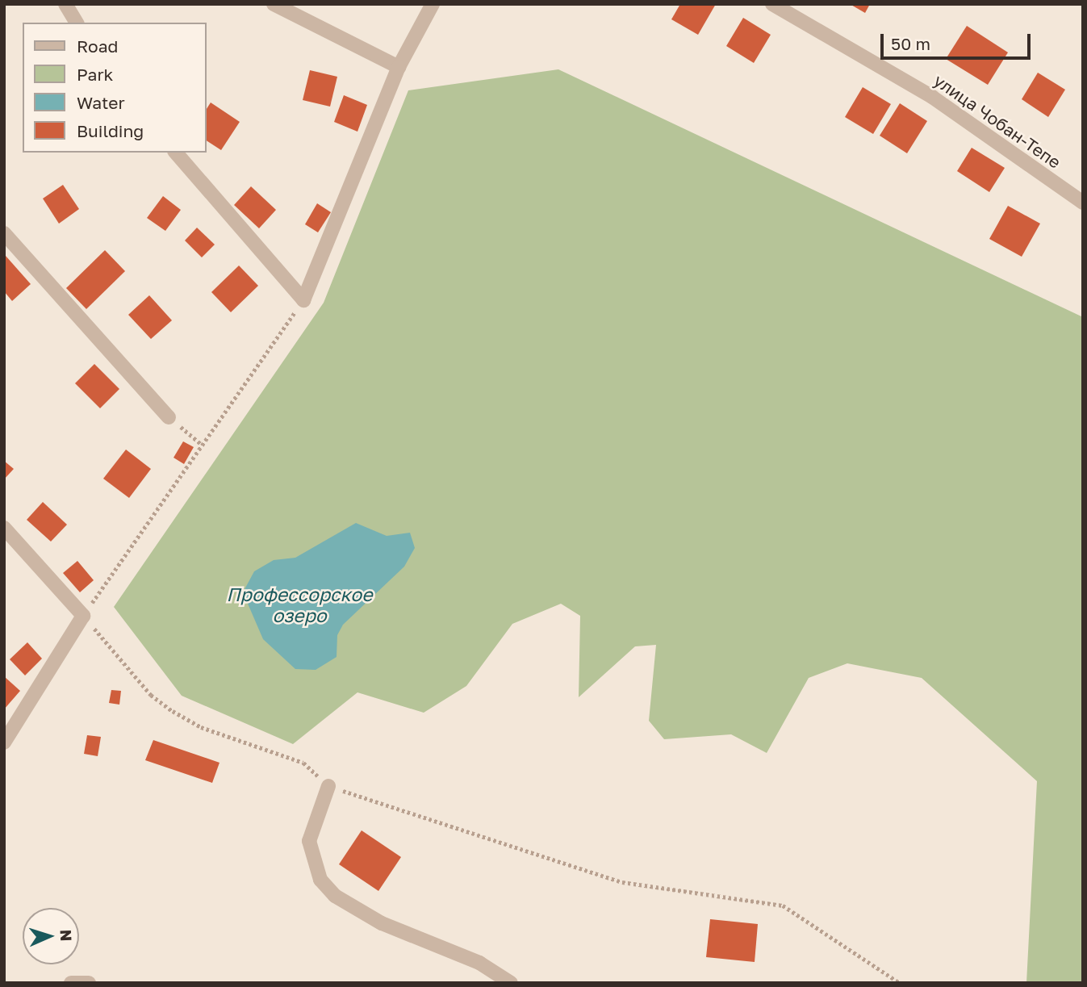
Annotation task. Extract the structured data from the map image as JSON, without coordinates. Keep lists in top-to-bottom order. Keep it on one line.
{"streets":{"street":["улица Чобан-Тепе"]},"water":["Профессорское озеро"],"legend":["Road","Park","Water","Building"],"scale_bar":"50 m","north":"right"}
